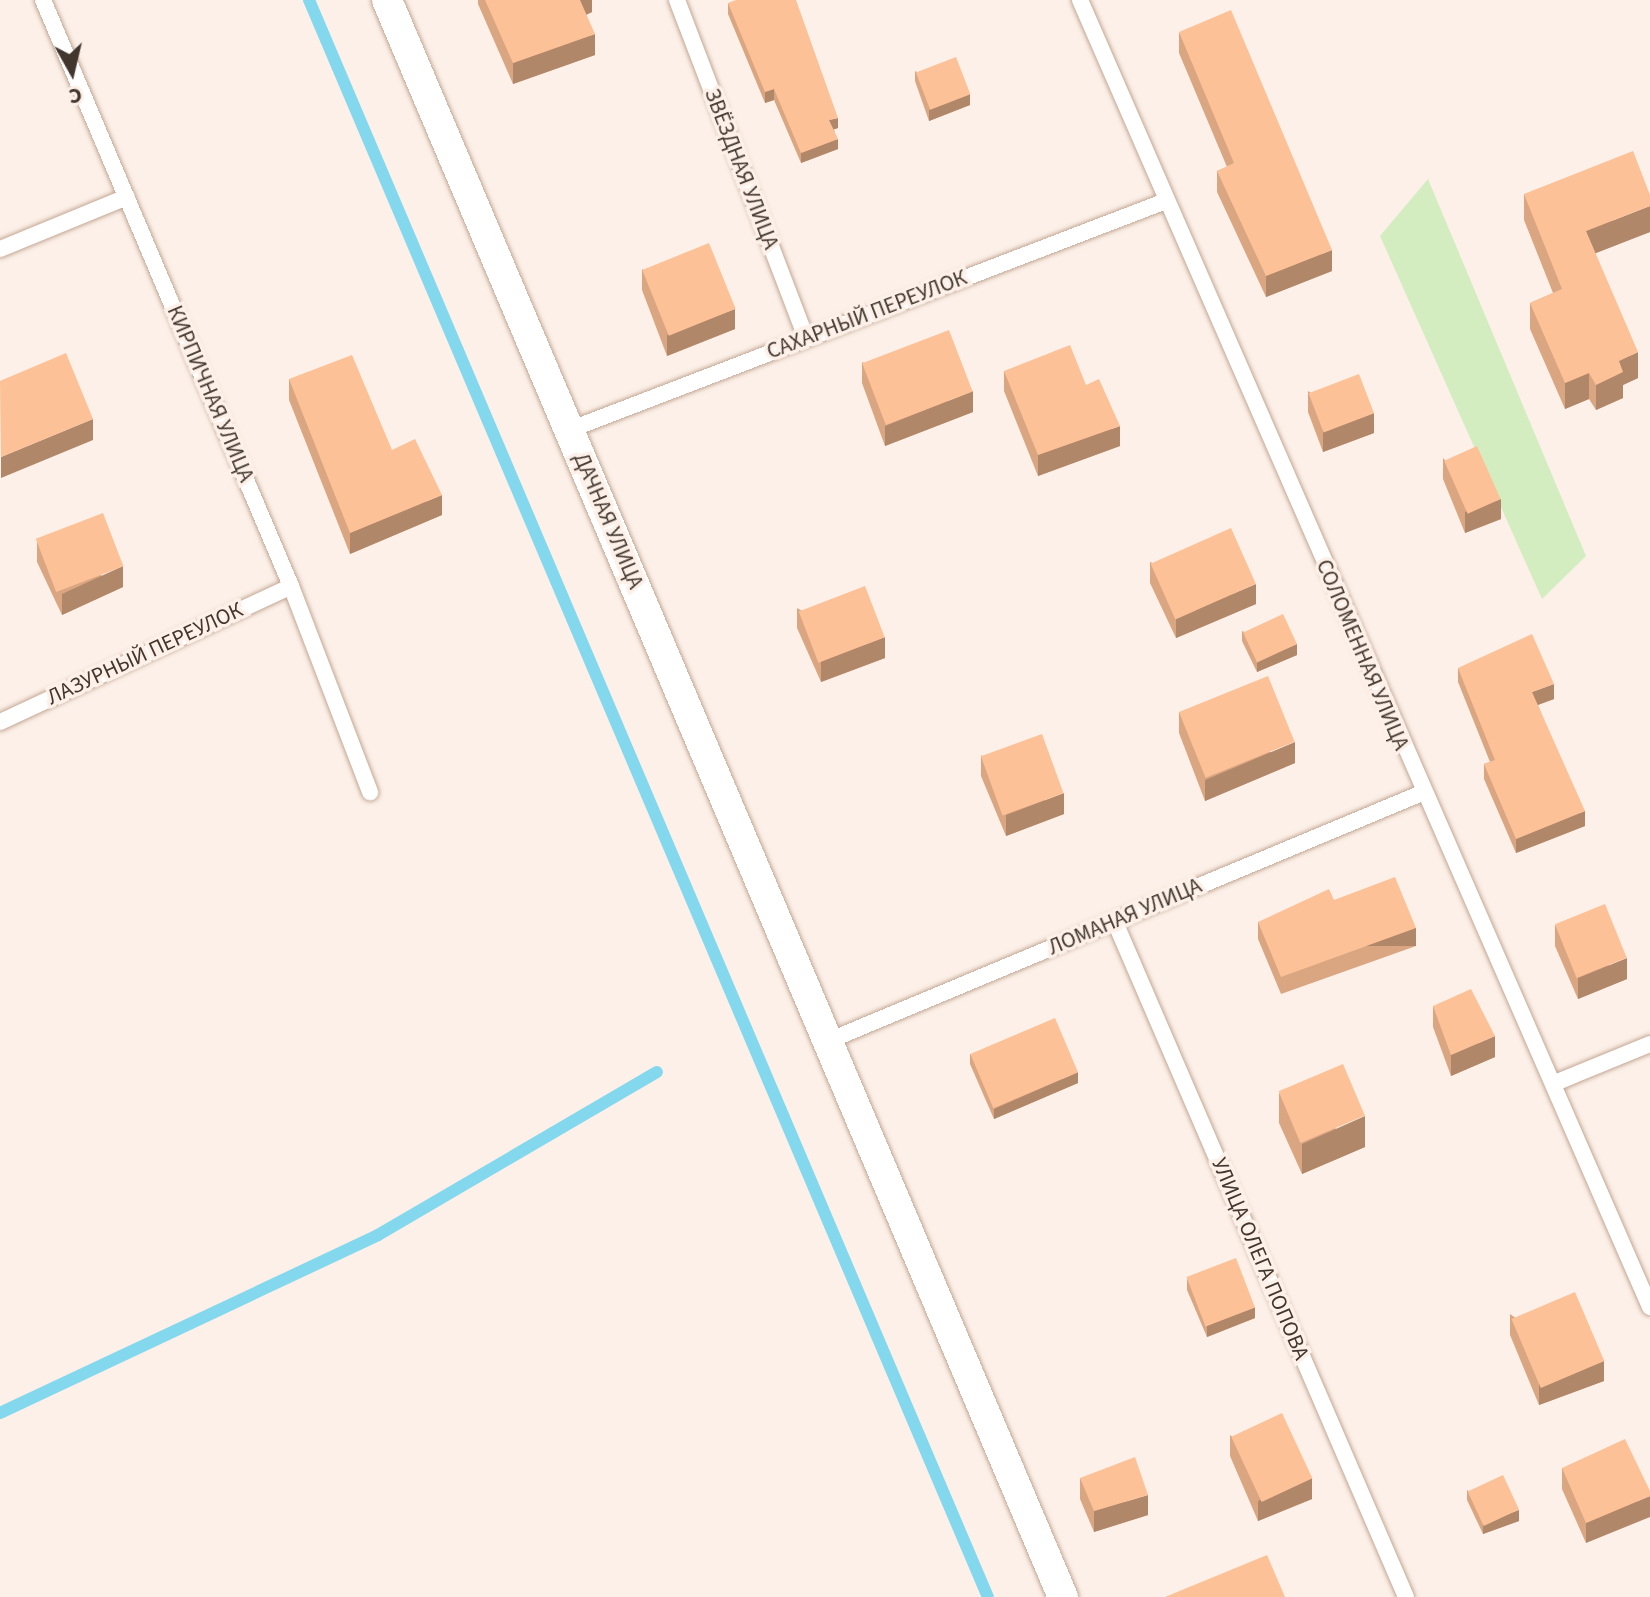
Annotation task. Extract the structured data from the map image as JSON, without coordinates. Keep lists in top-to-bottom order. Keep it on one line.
{"streets":{"street":["ДАЧНАЯ УЛИЦА"],"lane":["ЗВЁЗДНАЯ УЛИЦА","САХАРНЫЙ ПЕРЕУЛОК","КИРПИЧНАЯ УЛИЦА","ЛАЗУРНЫЙ ПЕРЕУЛОК","СОЛОМЕННАЯ УЛИЦА","ЛОМАНАЯ УЛИЦА","УЛИЦА ОЛЕГА ПОПОВА"]},"crossings":[["ЗВЁЗДНАЯ УЛИЦА","САХАРНЫЙ ПЕРЕУЛОК"],["САХАРНЫЙ ПЕРЕУЛОК","ДАЧНАЯ УЛИЦА"],["САХАРНЫЙ ПЕРЕУЛОК","СОЛОМЕННАЯ УЛИЦА"],["КИРПИЧНАЯ УЛИЦА","ЛАЗУРНЫЙ ПЕРЕУЛОК"],["ДАЧНАЯ УЛИЦА","ЛОМАНАЯ УЛИЦА"],["СОЛОМЕННАЯ УЛИЦА","ЛОМАНАЯ УЛИЦА"],["ЛОМАНАЯ УЛИЦА","УЛИЦА ОЛЕГА ПОПОВА"]],"north":"bottom"}
